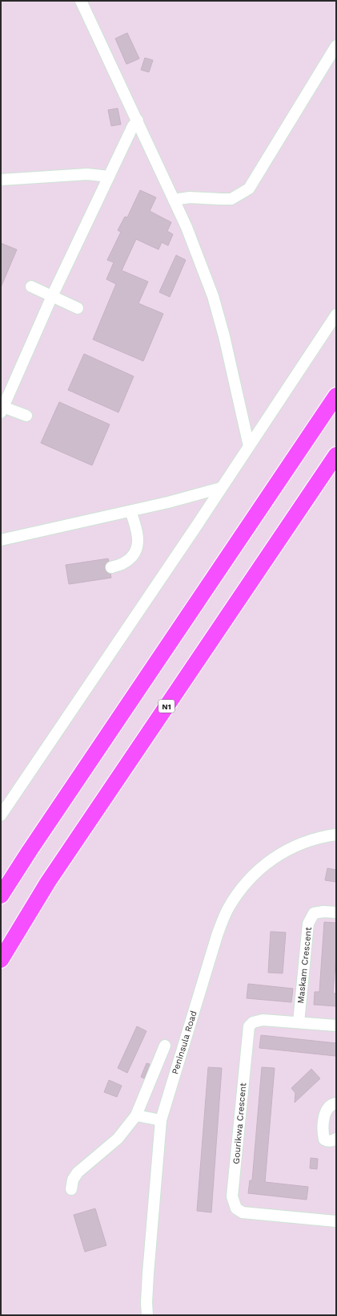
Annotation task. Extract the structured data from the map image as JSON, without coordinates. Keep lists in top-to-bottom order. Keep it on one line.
{"streets":{"highway":["N1"],"street":["Maskam Crescent","Peninsula Road","Gourikwa Crescent"]},"crossings":[["Maskam Crescent","Gourikwa Crescent"]]}
